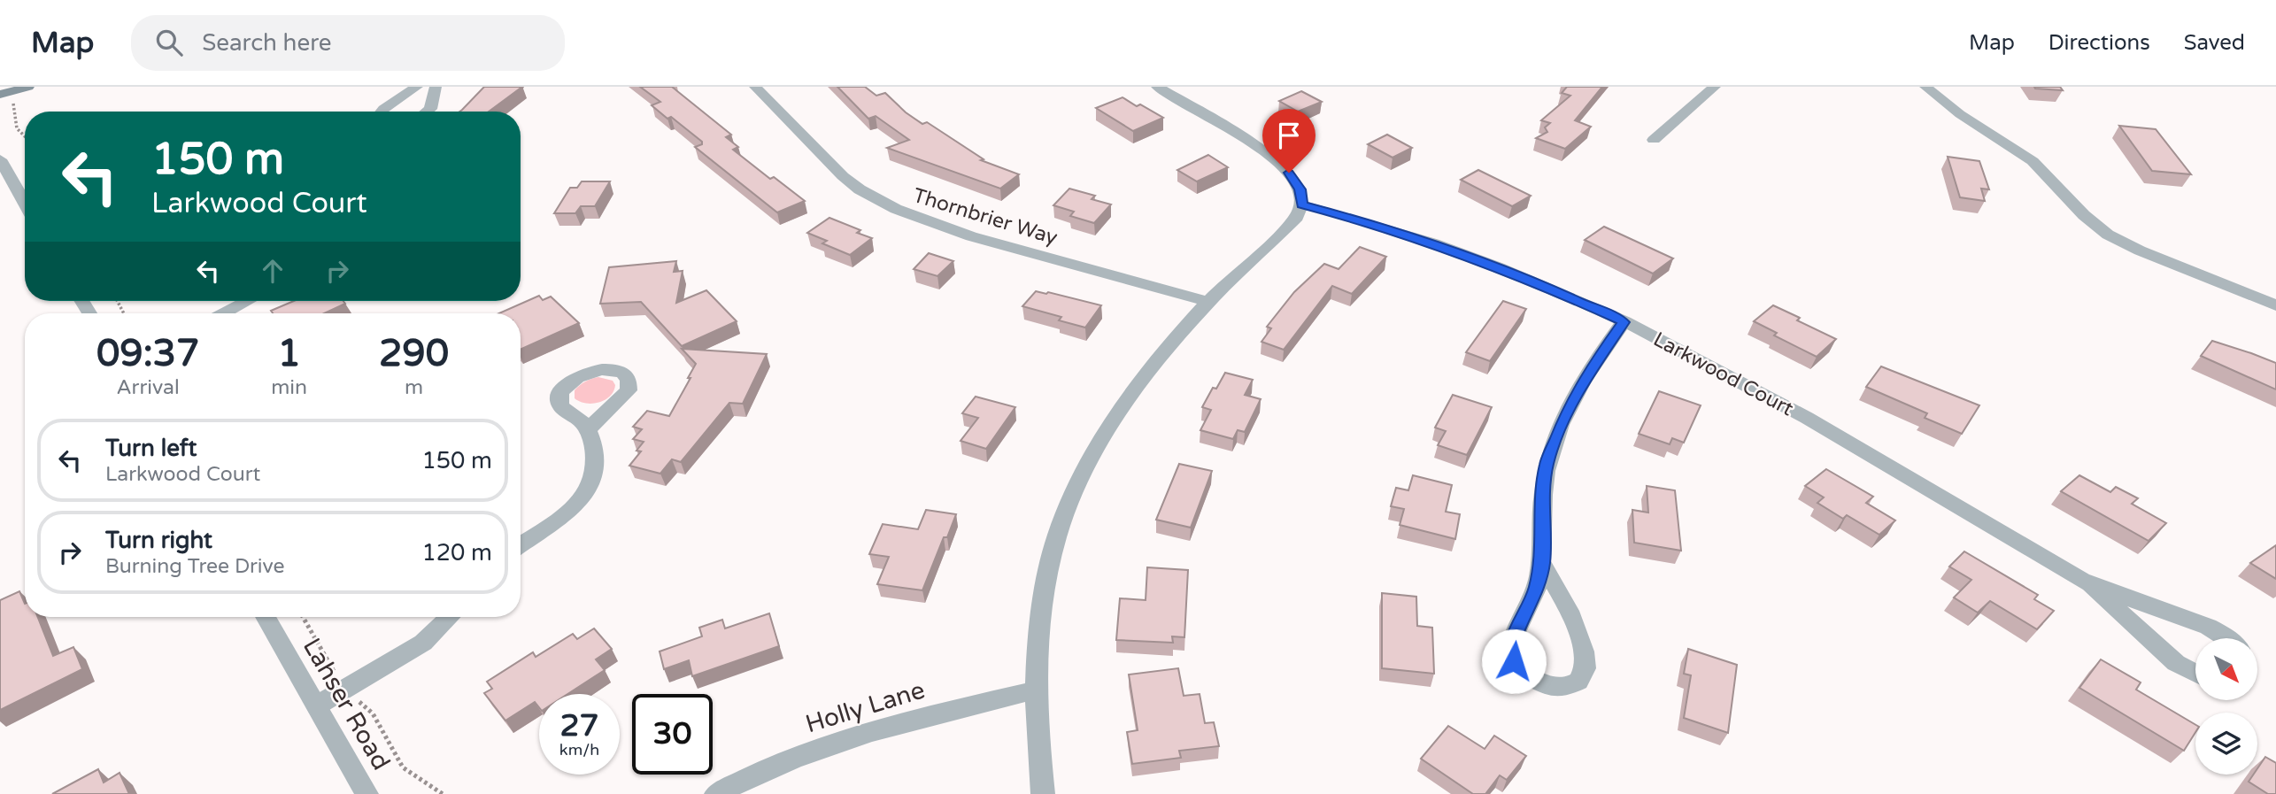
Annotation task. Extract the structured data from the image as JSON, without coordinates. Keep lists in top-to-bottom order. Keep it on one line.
{"streets":{"street":["Thornbrier Way","Larkwood Court","Lahser Road","Holly Lane"]},"north":"bottom right","page":{"header":"Map","search":"Search here","nav":["Map","Directions","Saved"],"turn":["150 m","Larkwood Court"],"eta":["09:37","Arrival","1","min","290","m"],"list":[{"name":"Turn left","note":"Larkwood Court","value":"150 m"},{"name":"Turn right","note":"Burning Tree Drive","value":"120 m"}],"speed":"27 km/h","limit":"30"}}
